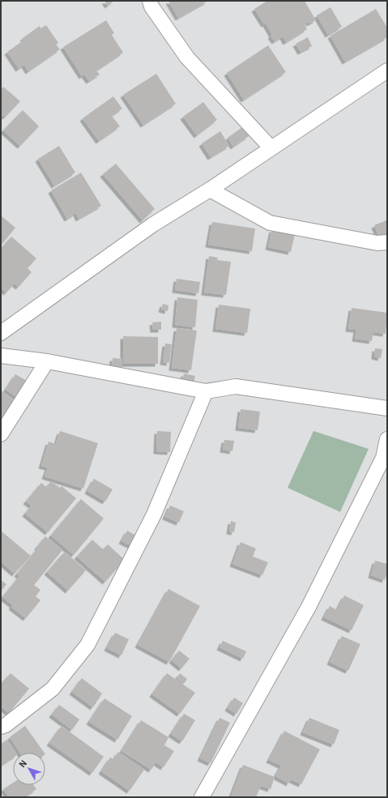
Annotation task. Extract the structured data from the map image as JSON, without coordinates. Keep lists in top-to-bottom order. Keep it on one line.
{"north":"top left"}
